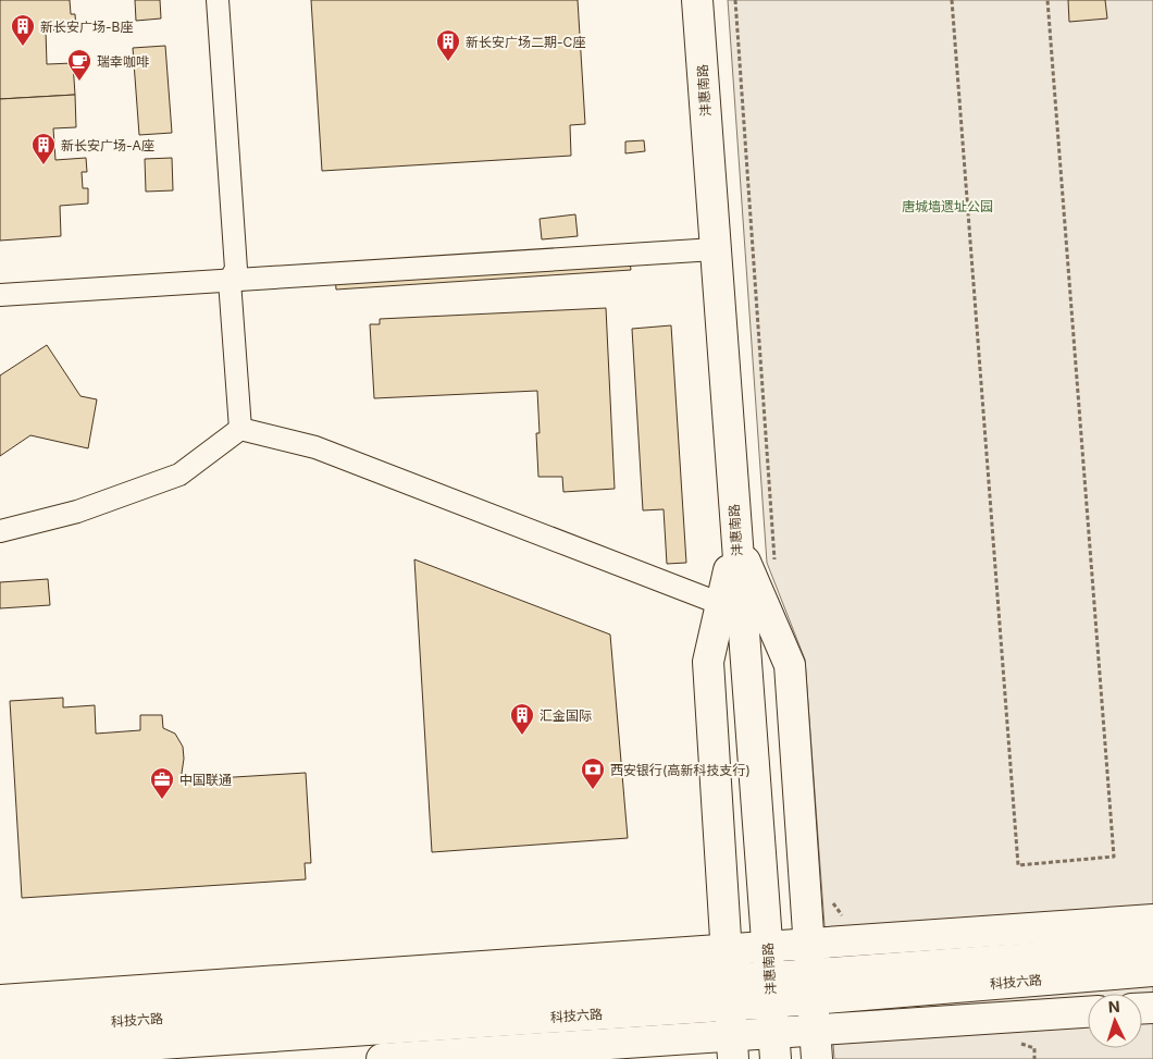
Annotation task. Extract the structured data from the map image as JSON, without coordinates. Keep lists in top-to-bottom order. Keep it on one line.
{"streets":{"main road":["沣惠南路","科技六路"]},"crossings":[["沣惠南路","科技六路"]],"parks":["唐城墙遗址公园"],"places":{"building":["新长安广场-B座","新长安广场二期-C座","新长安广场-A座","汇金国际"],"cafe":["瑞幸咖啡"],"bank":["西安银行(高新科技支行)"],"office":["中国联通"]},"north":"top"}
